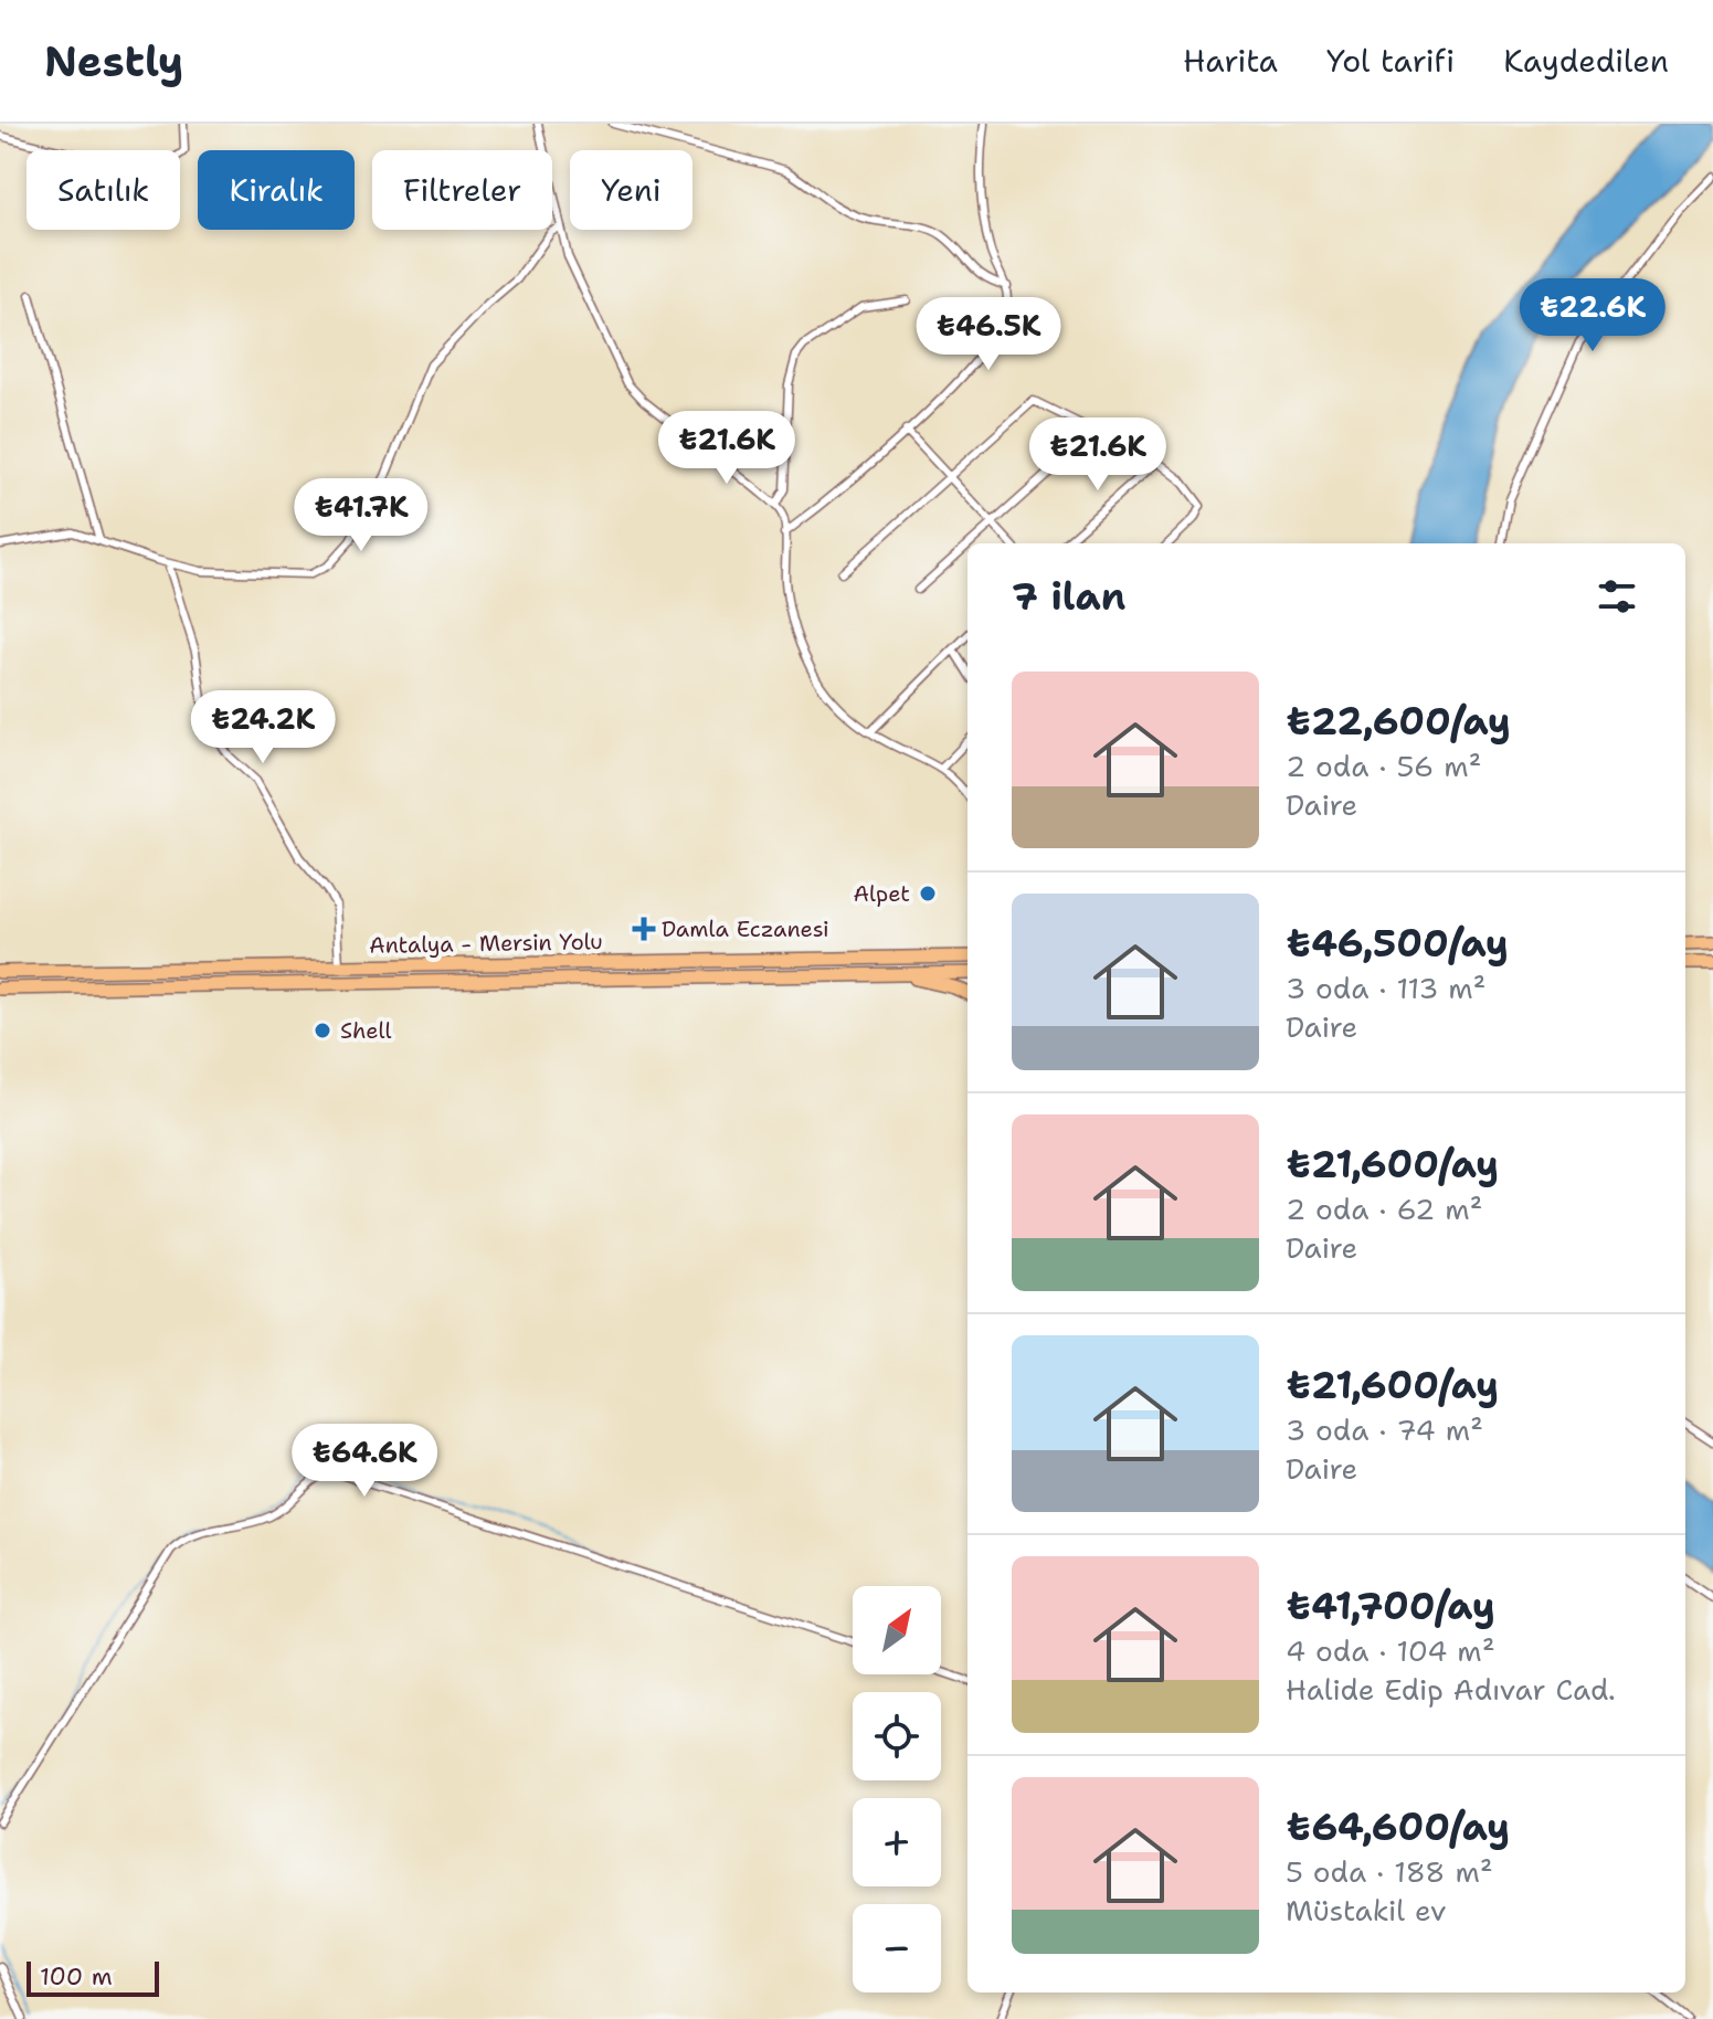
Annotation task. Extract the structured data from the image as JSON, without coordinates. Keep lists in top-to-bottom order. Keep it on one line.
{"streets":{"highway":["Antalya - Mersin Yolu"]},"places":{"other":["Alpet","Shell"],"health":["Damla Eczanesi"]},"scale_bar":"100 m","north":"top right","page":{"header":"Nestly","nav":["Harita","Yol tarifi","Kaydedilen"],"chip":["Satılık","Kiralık","Filtreler","Yeni"],"price":["₺22.6K","₺46.5K","₺21.6K","₺21.6K","₺41.7K","₺24.2K","₺64.6K"],"heading":"7 ilan","list":[{"name":"₺22,600/ay","note":"2 oda · 56 m² · Daire"},{"name":"₺46,500/ay","note":"3 oda · 113 m² · Daire"},{"name":"₺21,600/ay","note":"2 oda · 62 m² · Daire"},{"name":"₺21,600/ay","note":"3 oda · 74 m² · Daire"},{"name":"₺41,700/ay","note":"4 oda · 104 m² · Halide Edip Adıvar Cad."},{"name":"₺64,600/ay","note":"5 oda · 188 m² · Müstakil ev"}],"map_buttons":["+","−"],"scale":"100 m"}}
